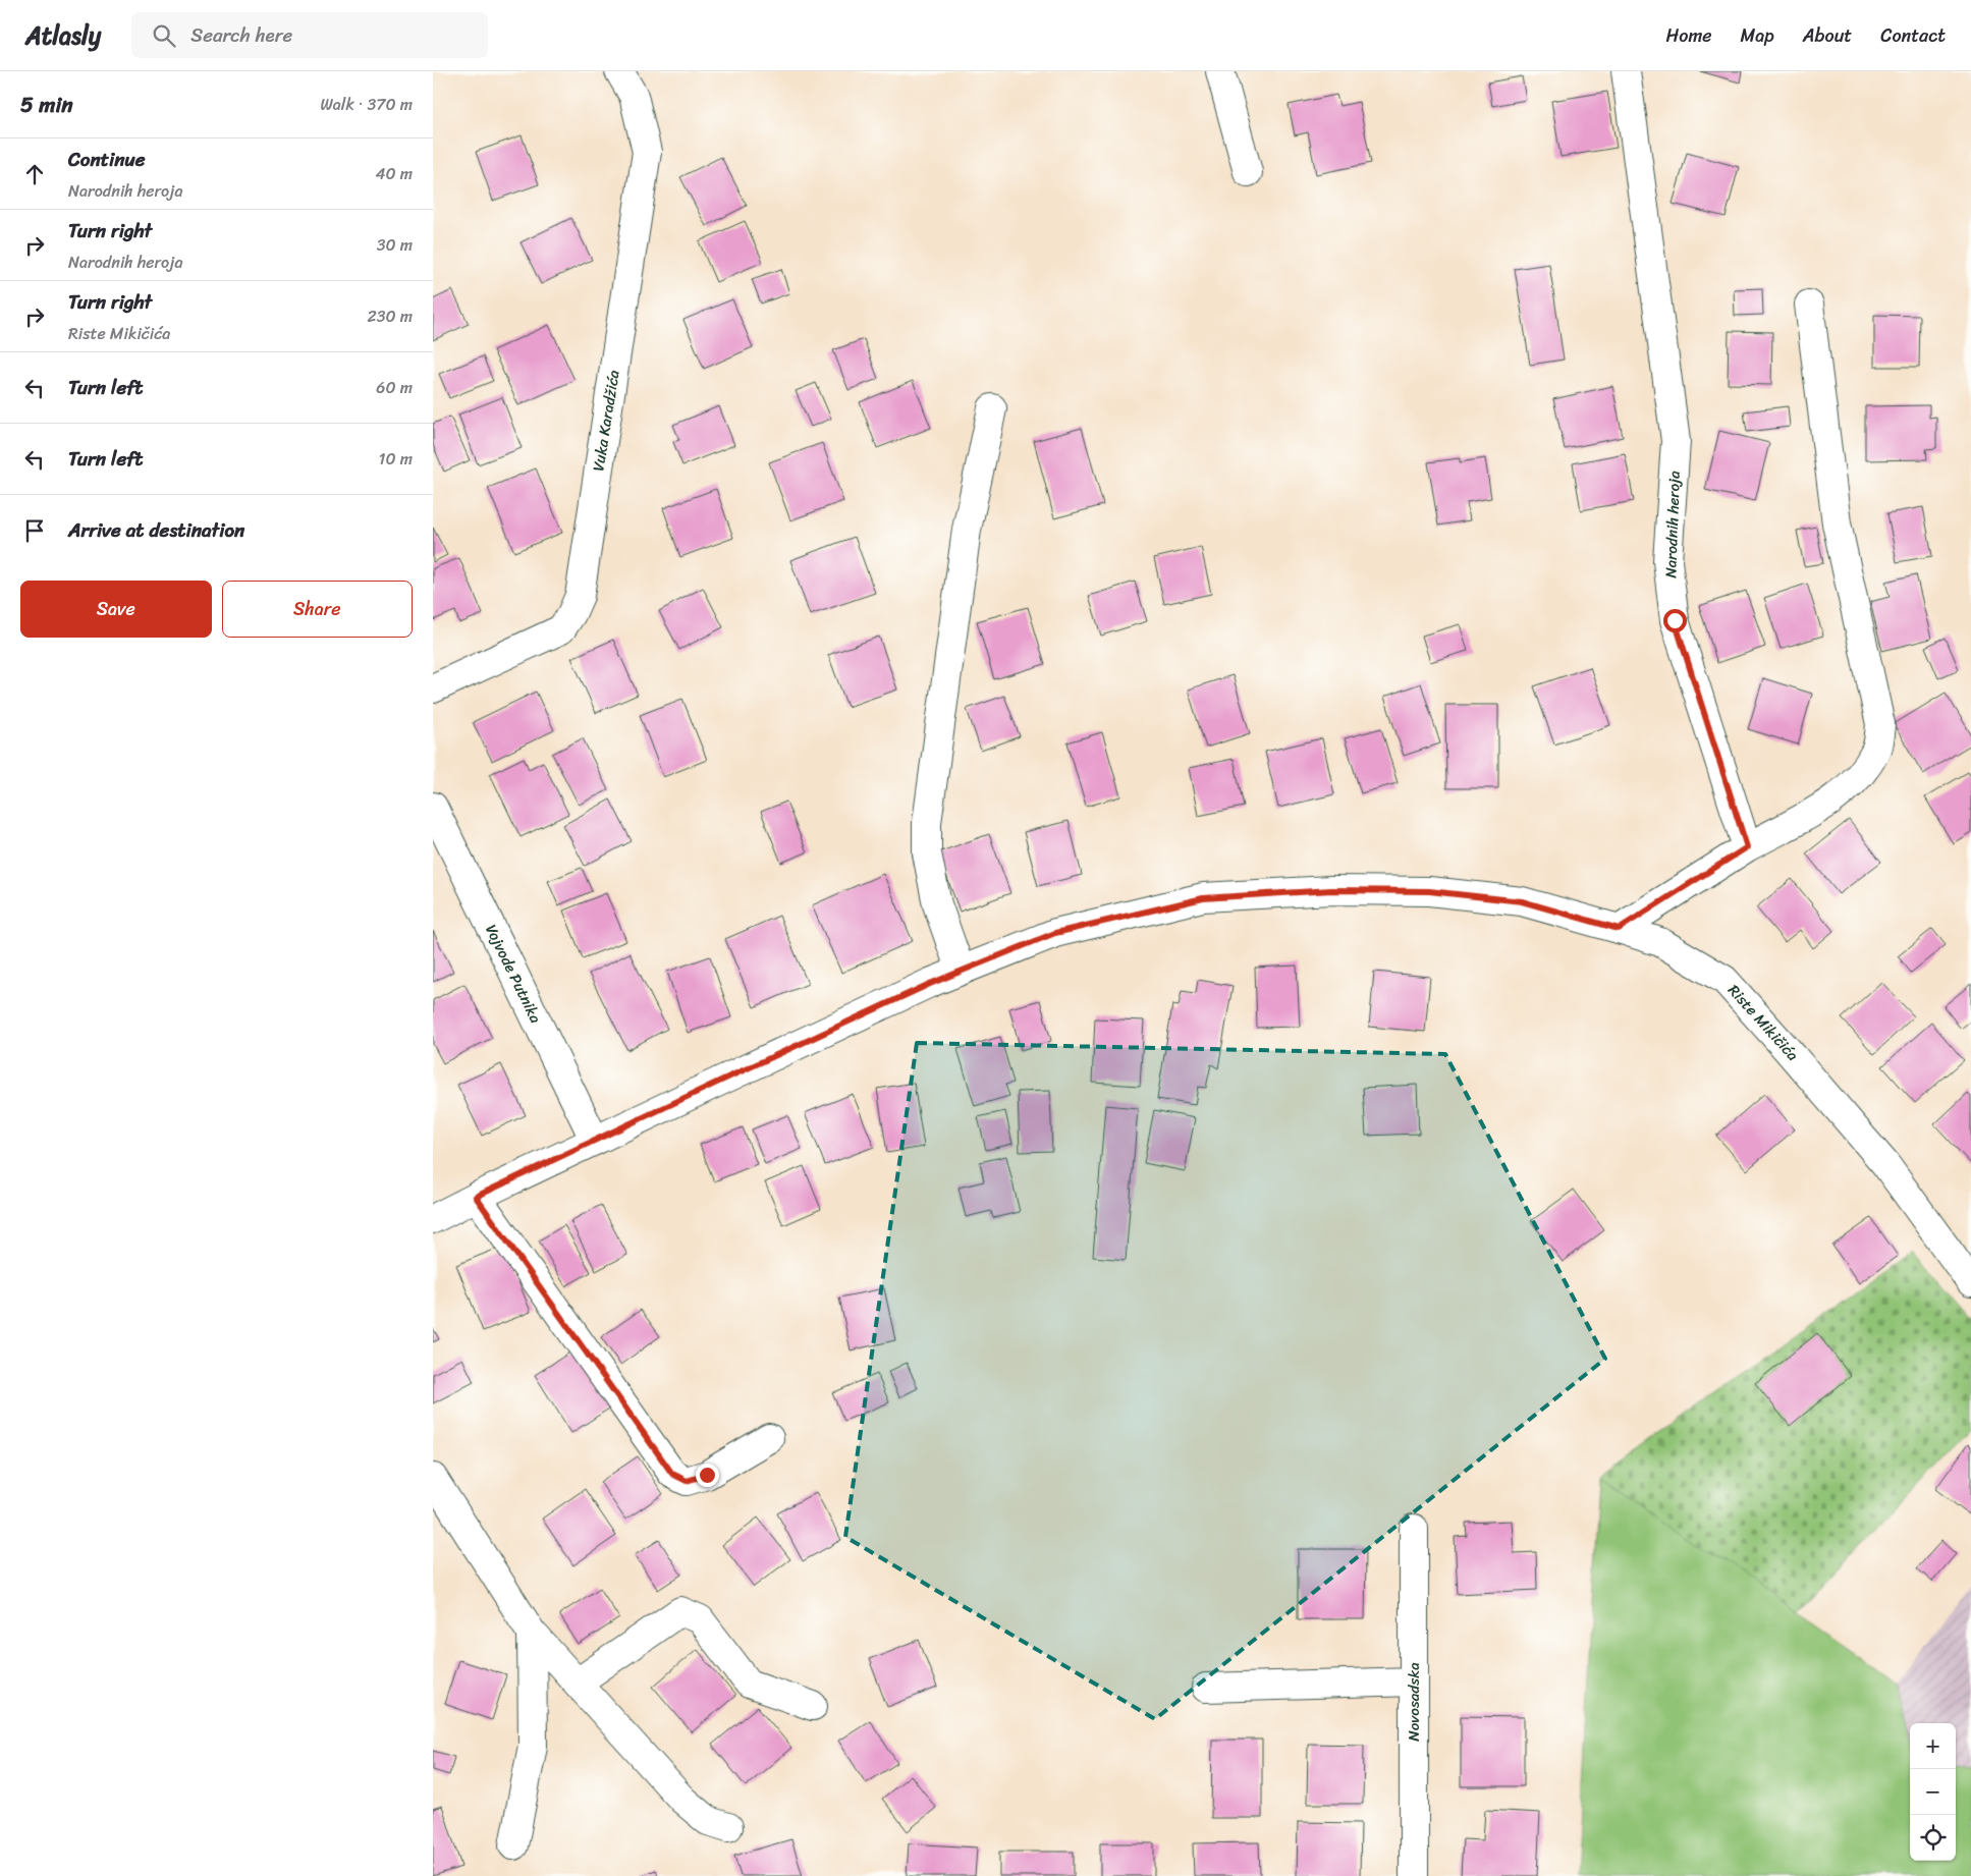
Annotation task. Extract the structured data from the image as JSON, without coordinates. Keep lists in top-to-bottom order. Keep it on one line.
{"streets":{"street":["Vuka Karadžića","Narodnih heroja","Vojvode Putnika","Riste Mikičića","Novosadska"]},"crossings":[["Vojvode Putnika","Riste Mikičića"]],"page":{"header":"Atlasly","search":"Search here","nav":["Home","Map","About","Contact"],"heading":["5 min","Walk · 370 m"],"list":[["Continue","Narodnih heroja","40 m"],["Turn right","Narodnih heroja","30 m"],["Turn right","Riste Mikičića","230 m"],["Turn left","60 m"],["Turn left","10 m"],"Arrive at destination"],"buttons":["Save","Share"],"map_buttons":["+","−"]}}
